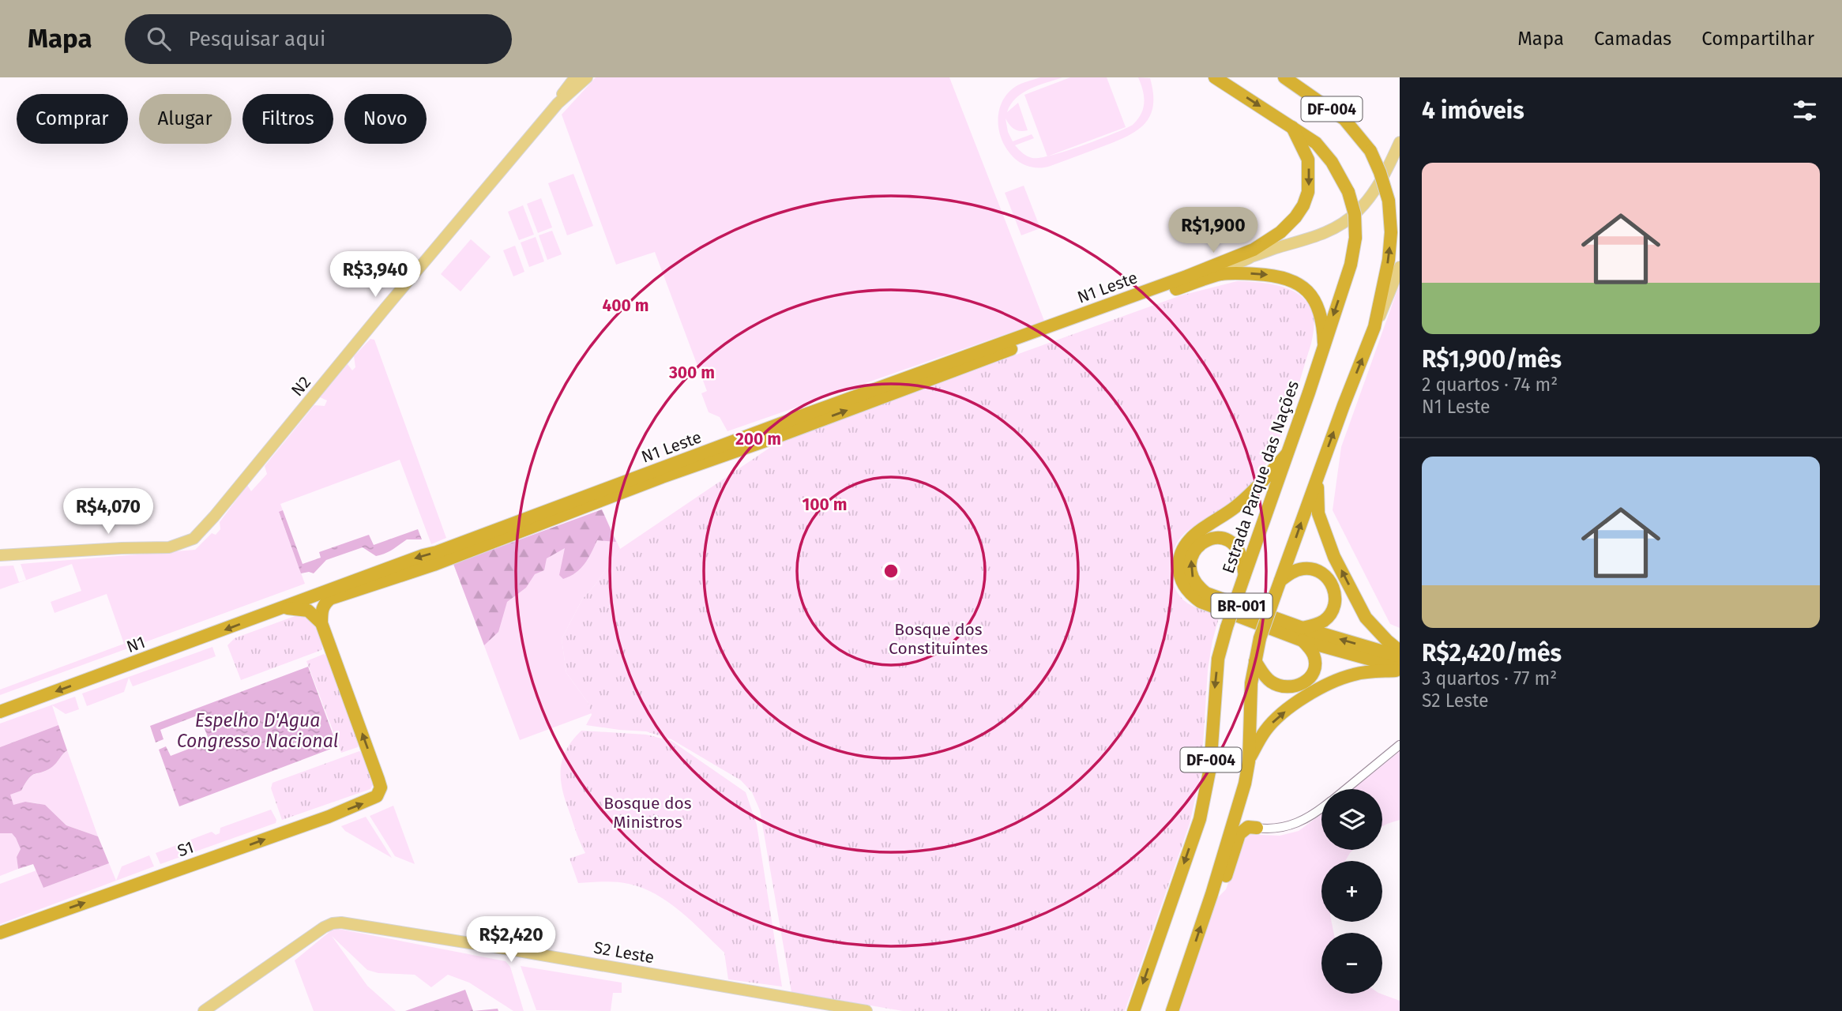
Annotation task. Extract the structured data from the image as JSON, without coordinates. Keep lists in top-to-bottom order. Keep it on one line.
{"streets":{"highway":["DF-004","N1 Leste","Estrada Parque das Nações","BR-001","N1","S1"],"main road":["N2","S2 Leste"]},"crossings":[["DF-004","BR-001"],["N1 Leste","N1"],["N1 Leste","S1"],["Estrada Parque das Nações","BR-001"]],"one_way":["N1"],"water":["Espelho D'Agua Congresso Nacional"],"parks":["Bosque dos Constituintes","Bosque dos Ministros"],"page":{"header":"Mapa","search":"Pesquisar aqui","nav":["Mapa","Camadas","Compartilhar"],"heading":"4 imóveis","chip":["Comprar","Alugar","Filtros","Novo"],"list":[{"name":"R$1,900/mês","note":"2 quartos · 74 m² · N1 Leste"},{"name":"R$2,420/mês","note":"3 quartos · 77 m² · S2 Leste"}],"price":["R$1,900","R$3,940","R$4,070","R$2,420"],"map_buttons":["+","−"]},"rings":["400 m","300 m","200 m","100 m"]}
